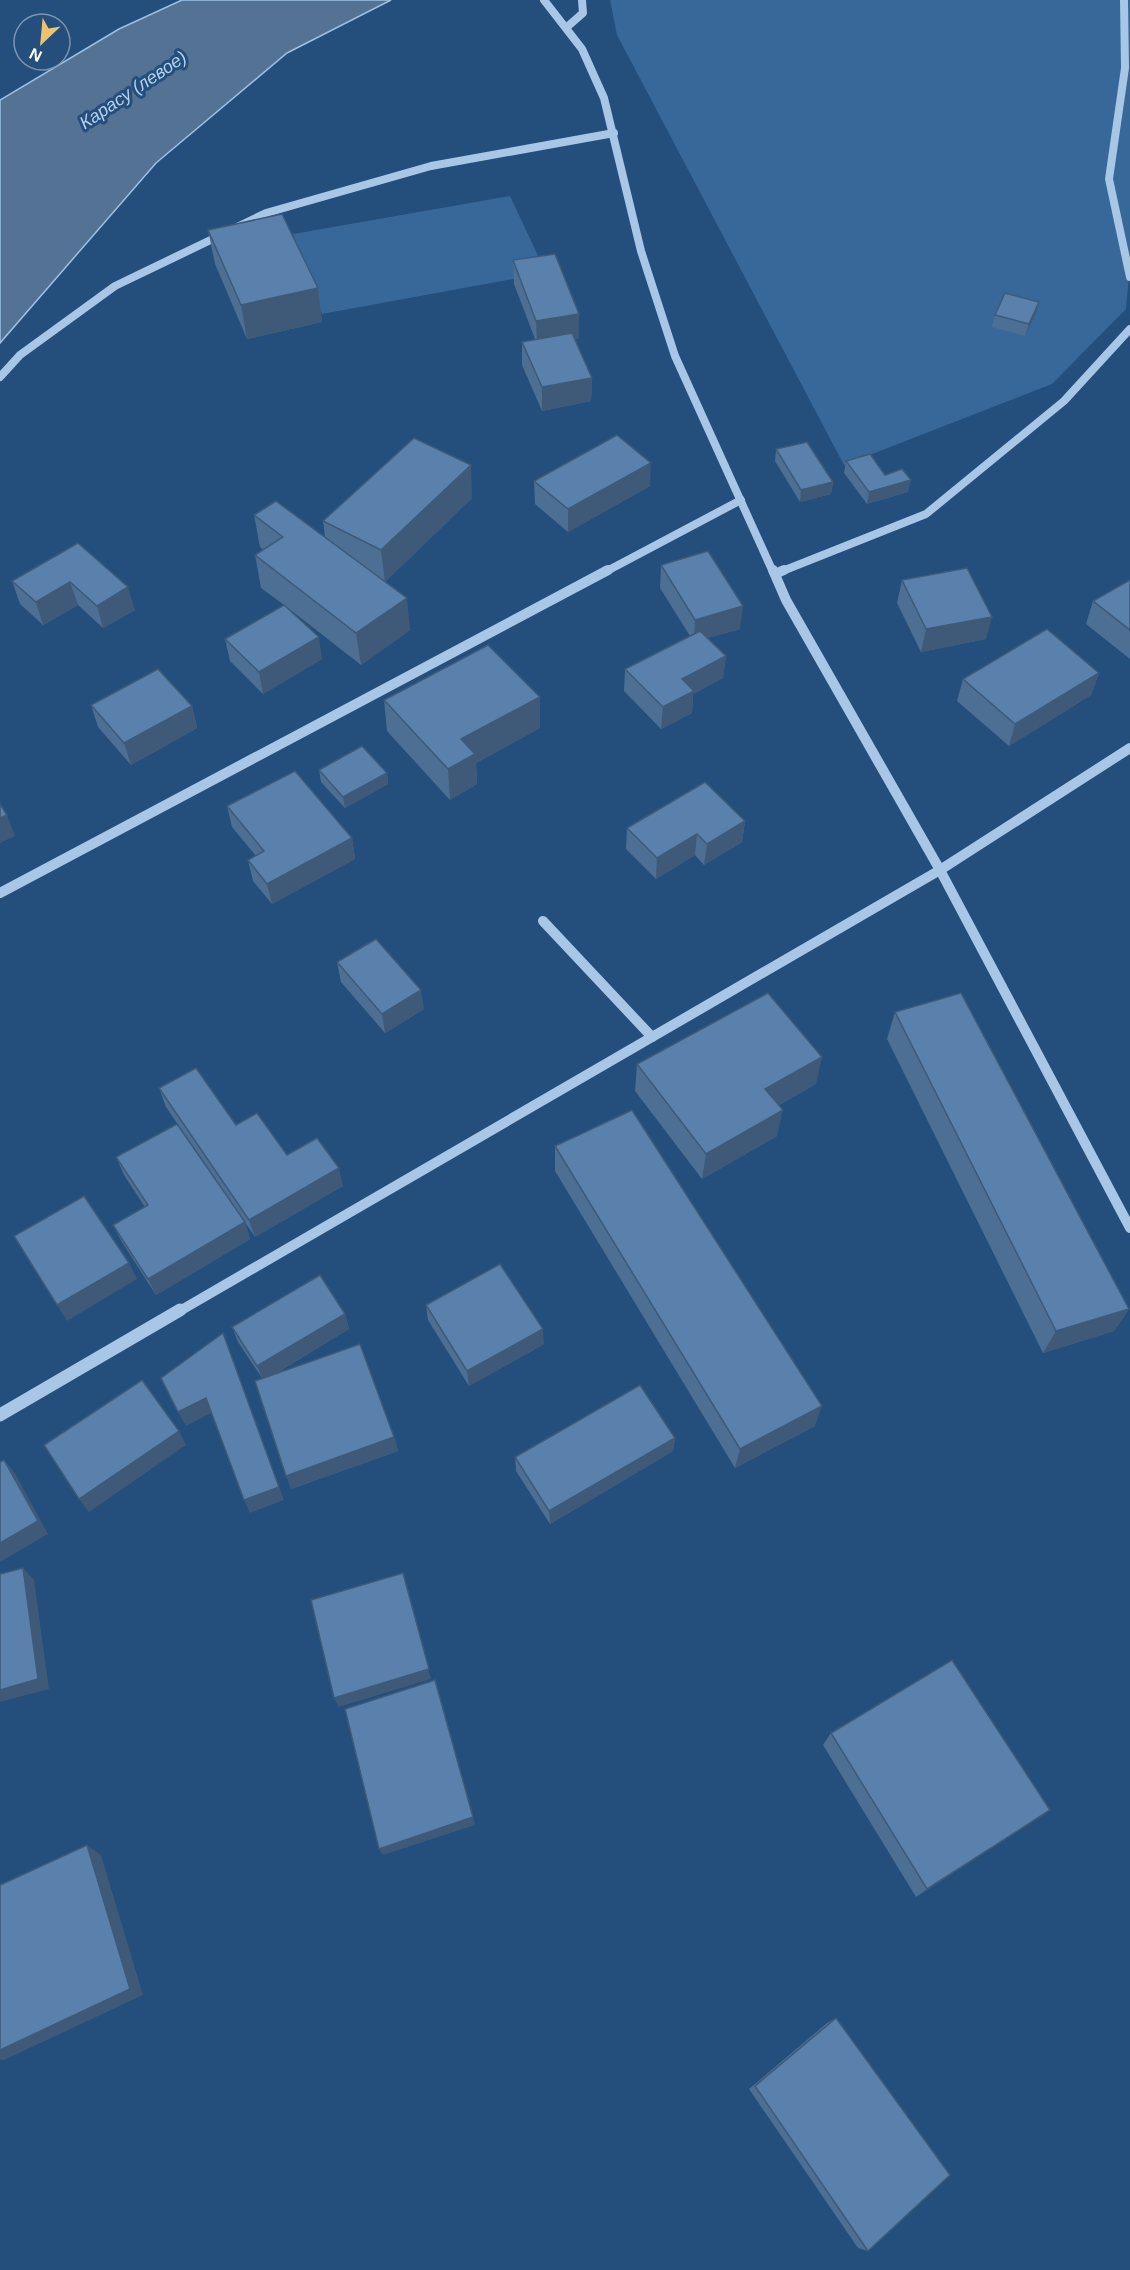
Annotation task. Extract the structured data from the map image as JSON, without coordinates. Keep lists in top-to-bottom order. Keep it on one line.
{"water":["Карасу (левое)"],"north":"bottom left"}
